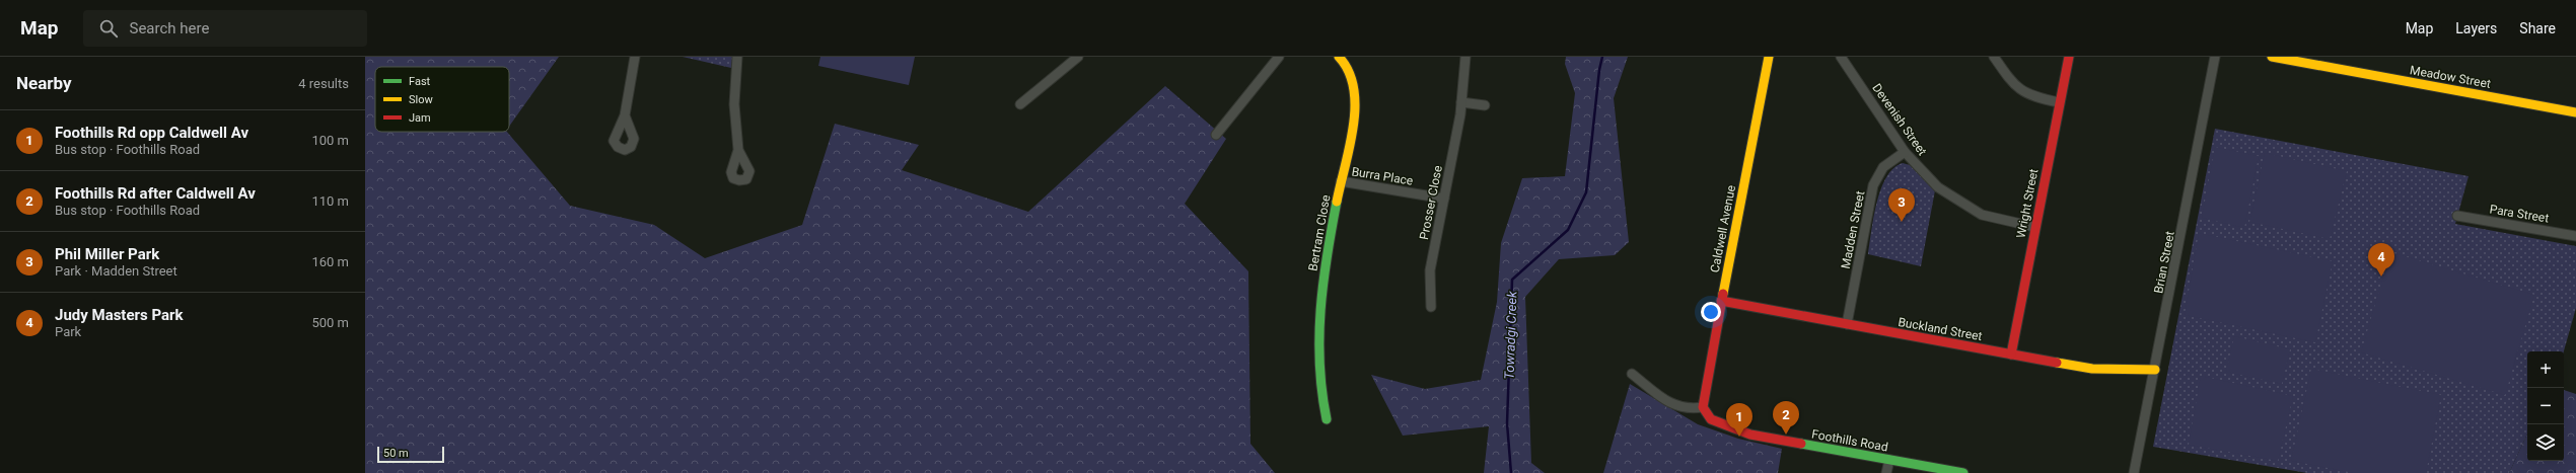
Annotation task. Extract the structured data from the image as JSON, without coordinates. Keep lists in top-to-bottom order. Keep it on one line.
{"streets":{"street":["Meadow Street","Devenish Street","Burra Place","Prosser Close","Wright Street","Para Street","Caldwell Avenue","Madden Street","Bertram Close","Brian Street","Buckland Street","Foothills Road"]},"crossings":[["Devenish Street","Wright Street"],["Devenish Street","Madden Street"],["Burra Place","Prosser Close"],["Burra Place","Bertram Close"],["Wright Street","Buckland Street"],["Caldwell Avenue","Buckland Street"],["Caldwell Avenue","Foothills Road"],["Madden Street","Buckland Street"],["Brian Street","Buckland Street"]],"water":["Towradgi Creek"],"legend":["Fast","Slow","Jam"],"scale_bar":"50 m","page":{"header":"Map","search":"Search here","nav":["Map","Layers","Share"],"heading":["Nearby","4 results"],"list":[{"mark":"1","name":"Foothills Rd opp Caldwell Av","note":"Bus stop · Foothills Road","value":"100 m"},{"mark":"2","name":"Foothills Rd after Caldwell Av","note":"Bus stop · Foothills Road","value":"110 m"},{"mark":"3","name":"Phil Miller Park","note":"Park · Madden Street","value":"160 m"},{"mark":"4","name":"Judy Masters Park","note":"Park","value":"500 m"}],"pins":["3","4","2","1"],"map_buttons":["+","−"],"scale":"50 m"}}
